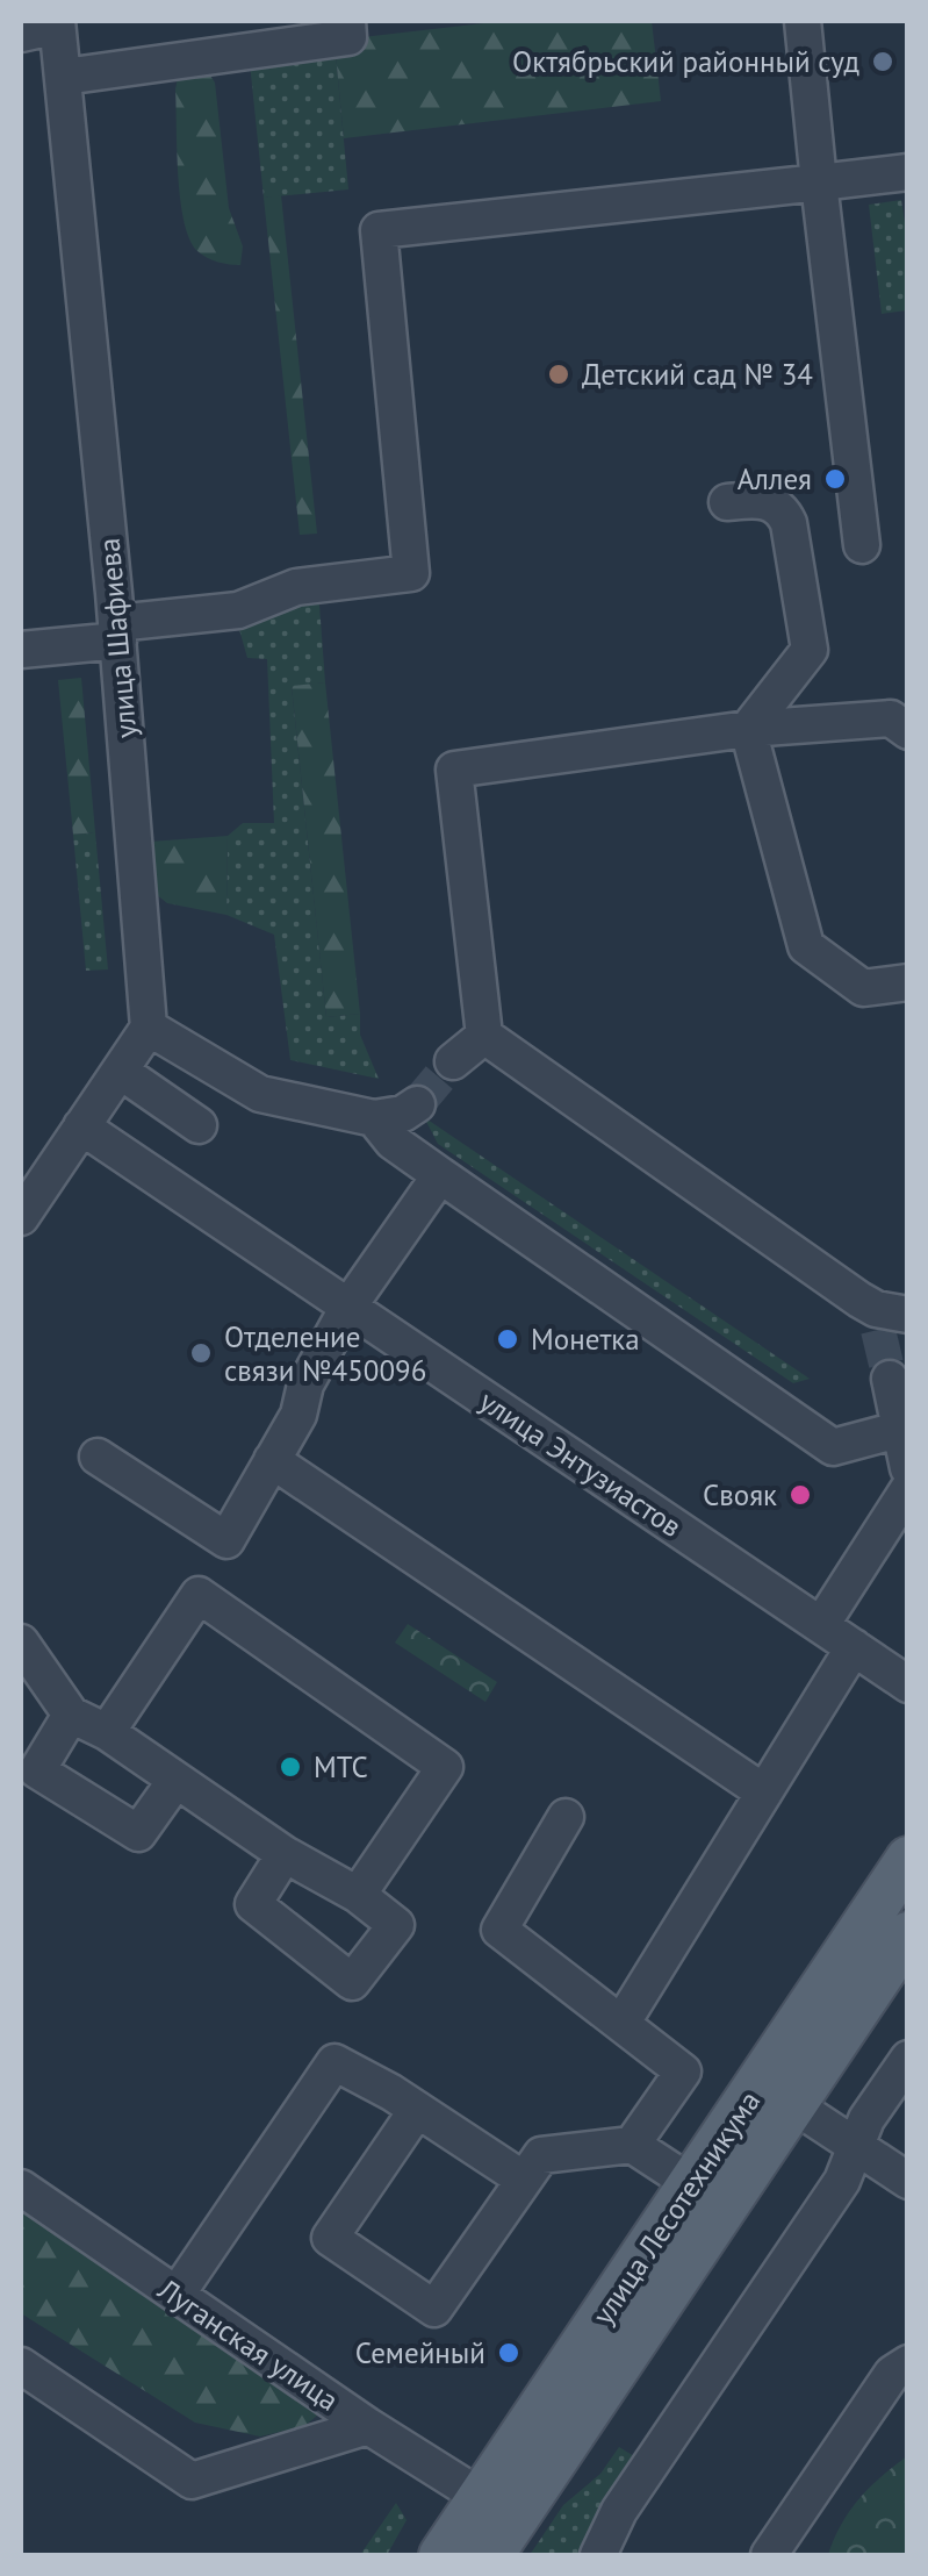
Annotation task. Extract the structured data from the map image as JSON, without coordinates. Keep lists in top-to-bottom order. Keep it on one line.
{"streets":{"main road":["улица Лесотехникума"],"street":["улица Шафиева","улица Энтузиастов","Луганская улица"]},"crossings":[["улица Лесотехникума","Луганская улица"]],"places":["Октябрьский районный суд","Детский сад № 34","Аллея","Монетка","Отделение связи №450096","Свояк","МТС","Семейный"]}
